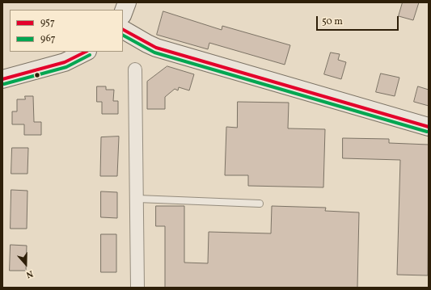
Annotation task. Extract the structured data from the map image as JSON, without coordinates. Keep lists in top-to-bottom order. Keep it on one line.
{"lines":["transit line 957","transit line 967"],"legend":["957","967"],"scale_bar":"50 m","north":"bottom"}
